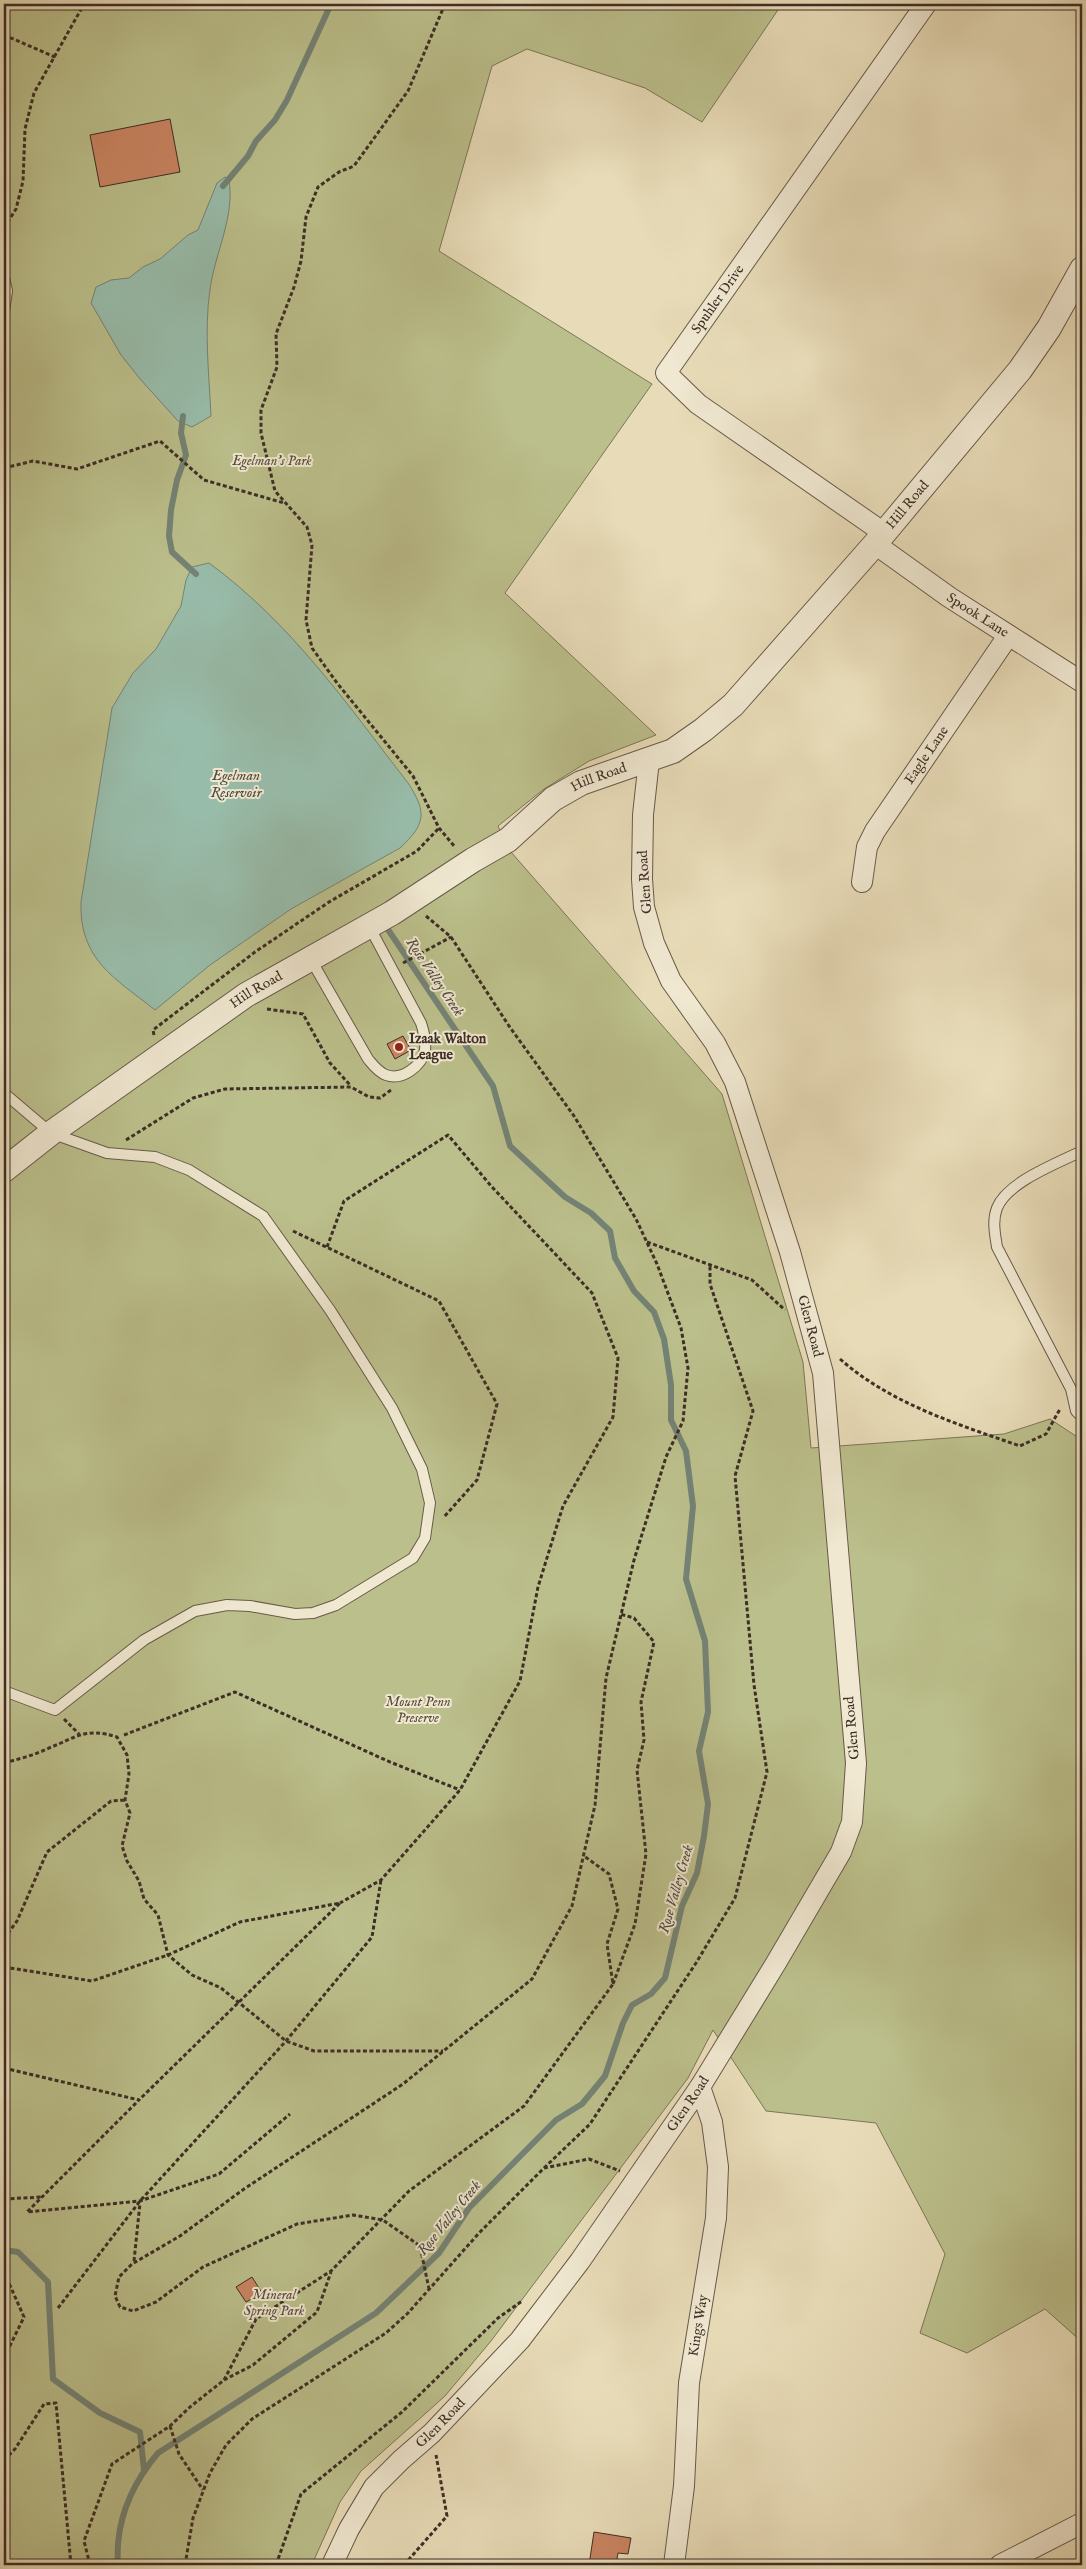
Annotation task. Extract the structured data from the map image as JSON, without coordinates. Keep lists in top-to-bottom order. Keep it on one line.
{"streets":{"street":["Spuhler Drive","Hill Road","Spook Lane","Eagle Lane","Glen Road","Kings Way"]},"crossings":[["Spuhler Drive","Hill Road"],["Spuhler Drive","Spook Lane"],["Hill Road","Spook Lane"],["Hill Road","Glen Road"],["Spook Lane","Eagle Lane"],["Glen Road","Kings Way"]],"water":["Egelman Reservoir","Rose Valley Creek"],"parks":["Egelman's Park","Mount Penn Preserve","Mineral Spring Park"],"places":["Izaak Walton League"]}
